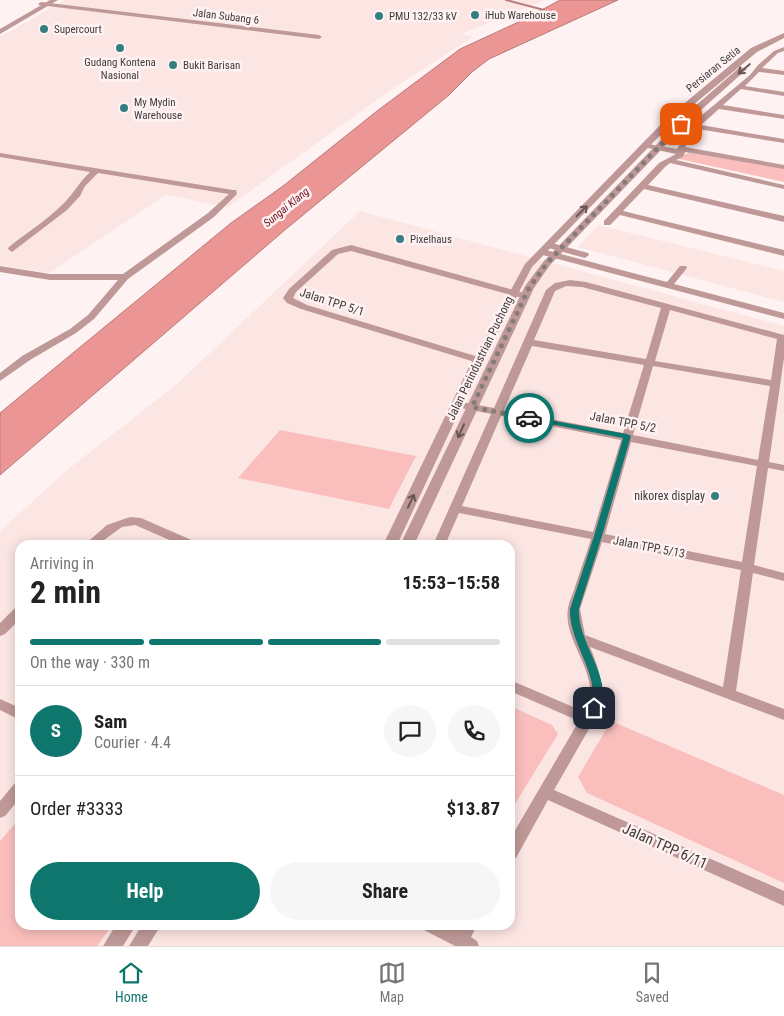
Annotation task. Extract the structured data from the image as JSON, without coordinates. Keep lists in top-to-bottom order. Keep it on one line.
{"streets":{"street":["Jalan Subang 6","Persiaran Setia","Jalan TPP 5/1","Jalan Perindustrian Puchong","Jalan TPP 5/2","Jalan TPP 5/13","Jalan TPP 6/11"]},"crossings":[["Persiaran Setia","Jalan Perindustrian Puchong"],["Jalan TPP 5/1","Jalan Perindustrian Puchong"],["Jalan Perindustrian Puchong","Jalan TPP 5/2"]],"water":["Sungai Klang"],"places":["iHub Warehouse","PMU 132/33 kV","Supercourt","Gudang Kontena Nasional","Bukit Barisan","My Mydin Warehouse","Pixelhaus","nikorex display"],"page":{"heading":["2 min","Arriving in","15:53–15:58"],"panel":["Sam","Courier · 4.4","Order #3333","$13.87"],"bar":"On the way · 330 m","round":"S","buttons":["Help","Share"],"tabs":["Home","Map","Saved"]}}
